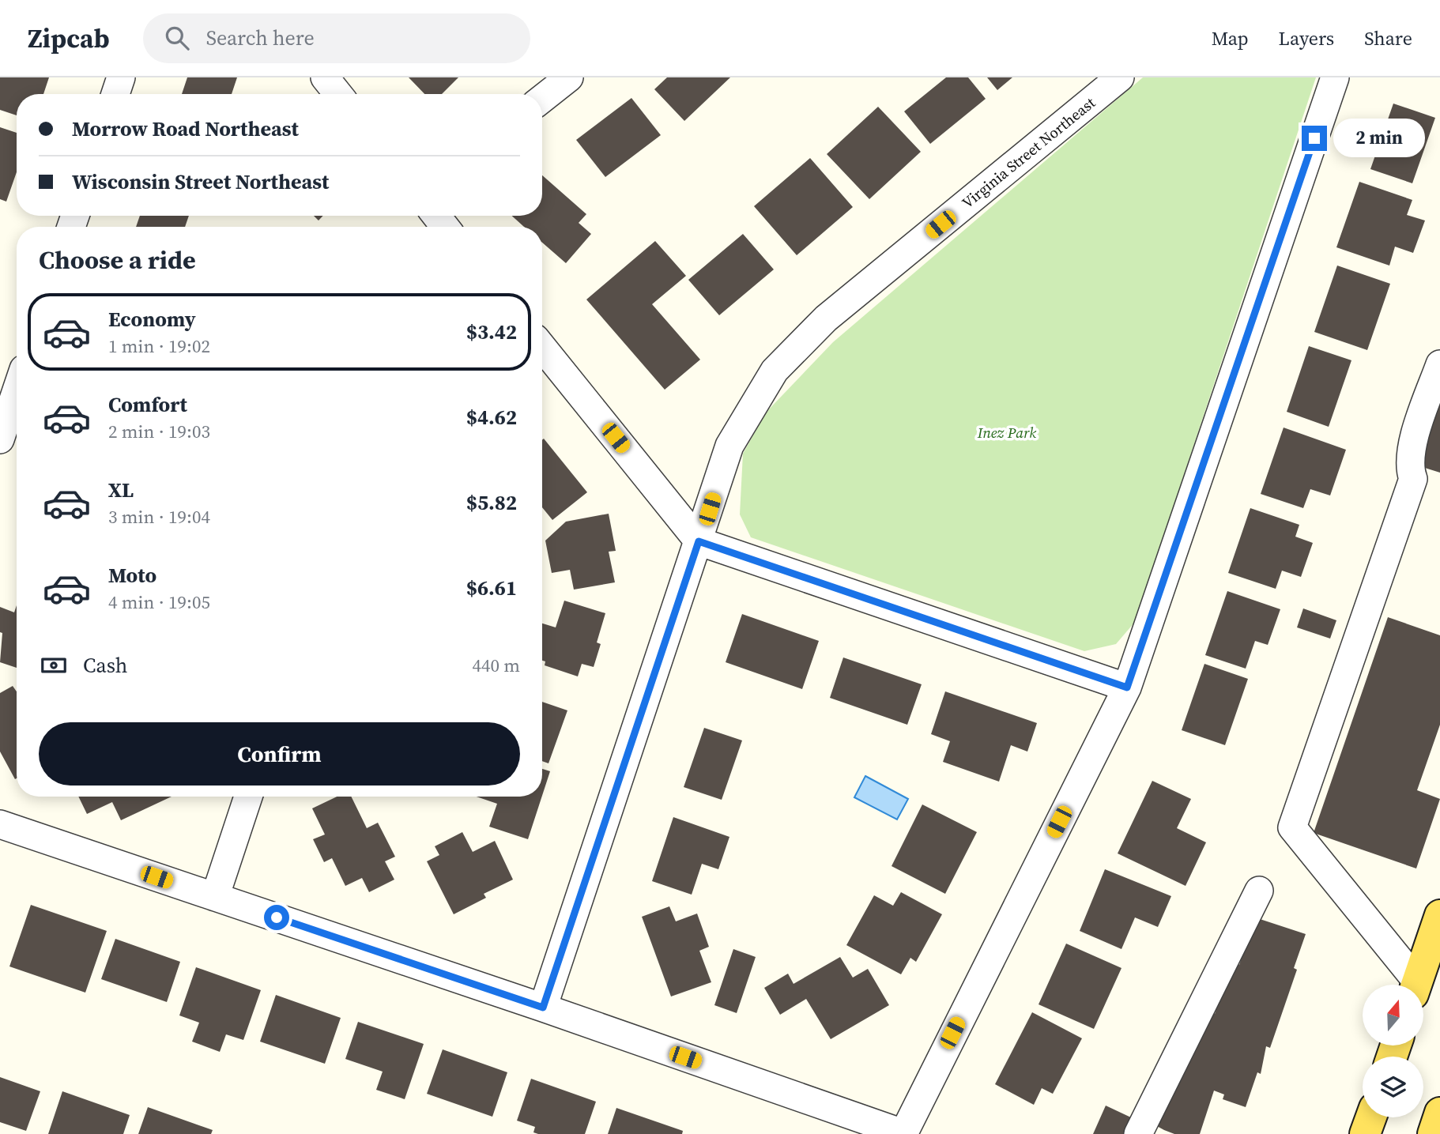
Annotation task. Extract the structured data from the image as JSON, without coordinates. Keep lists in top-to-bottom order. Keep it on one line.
{"streets":{"street":["Virginia Street Northeast"]},"parks":["Inez Park"],"north":"top","page":{"header":"Zipcab","search":"Search here","nav":["Map","Layers","Share"],"banner":["Morrow Road Northeast","Wisconsin Street Northeast"],"bubble":"2 min","heading":"Choose a ride","list":[{"name":"Economy","note":"1 min · 19:02","value":"$3.42"},{"name":"Comfort","note":"2 min · 19:03","value":"$4.62"},{"name":"XL","note":"3 min · 19:04","value":"$5.82"},{"name":"Moto","note":"4 min · 19:05","value":"$6.61"}],"pay":["Cash","440 m"],"buttons":"Confirm"}}
